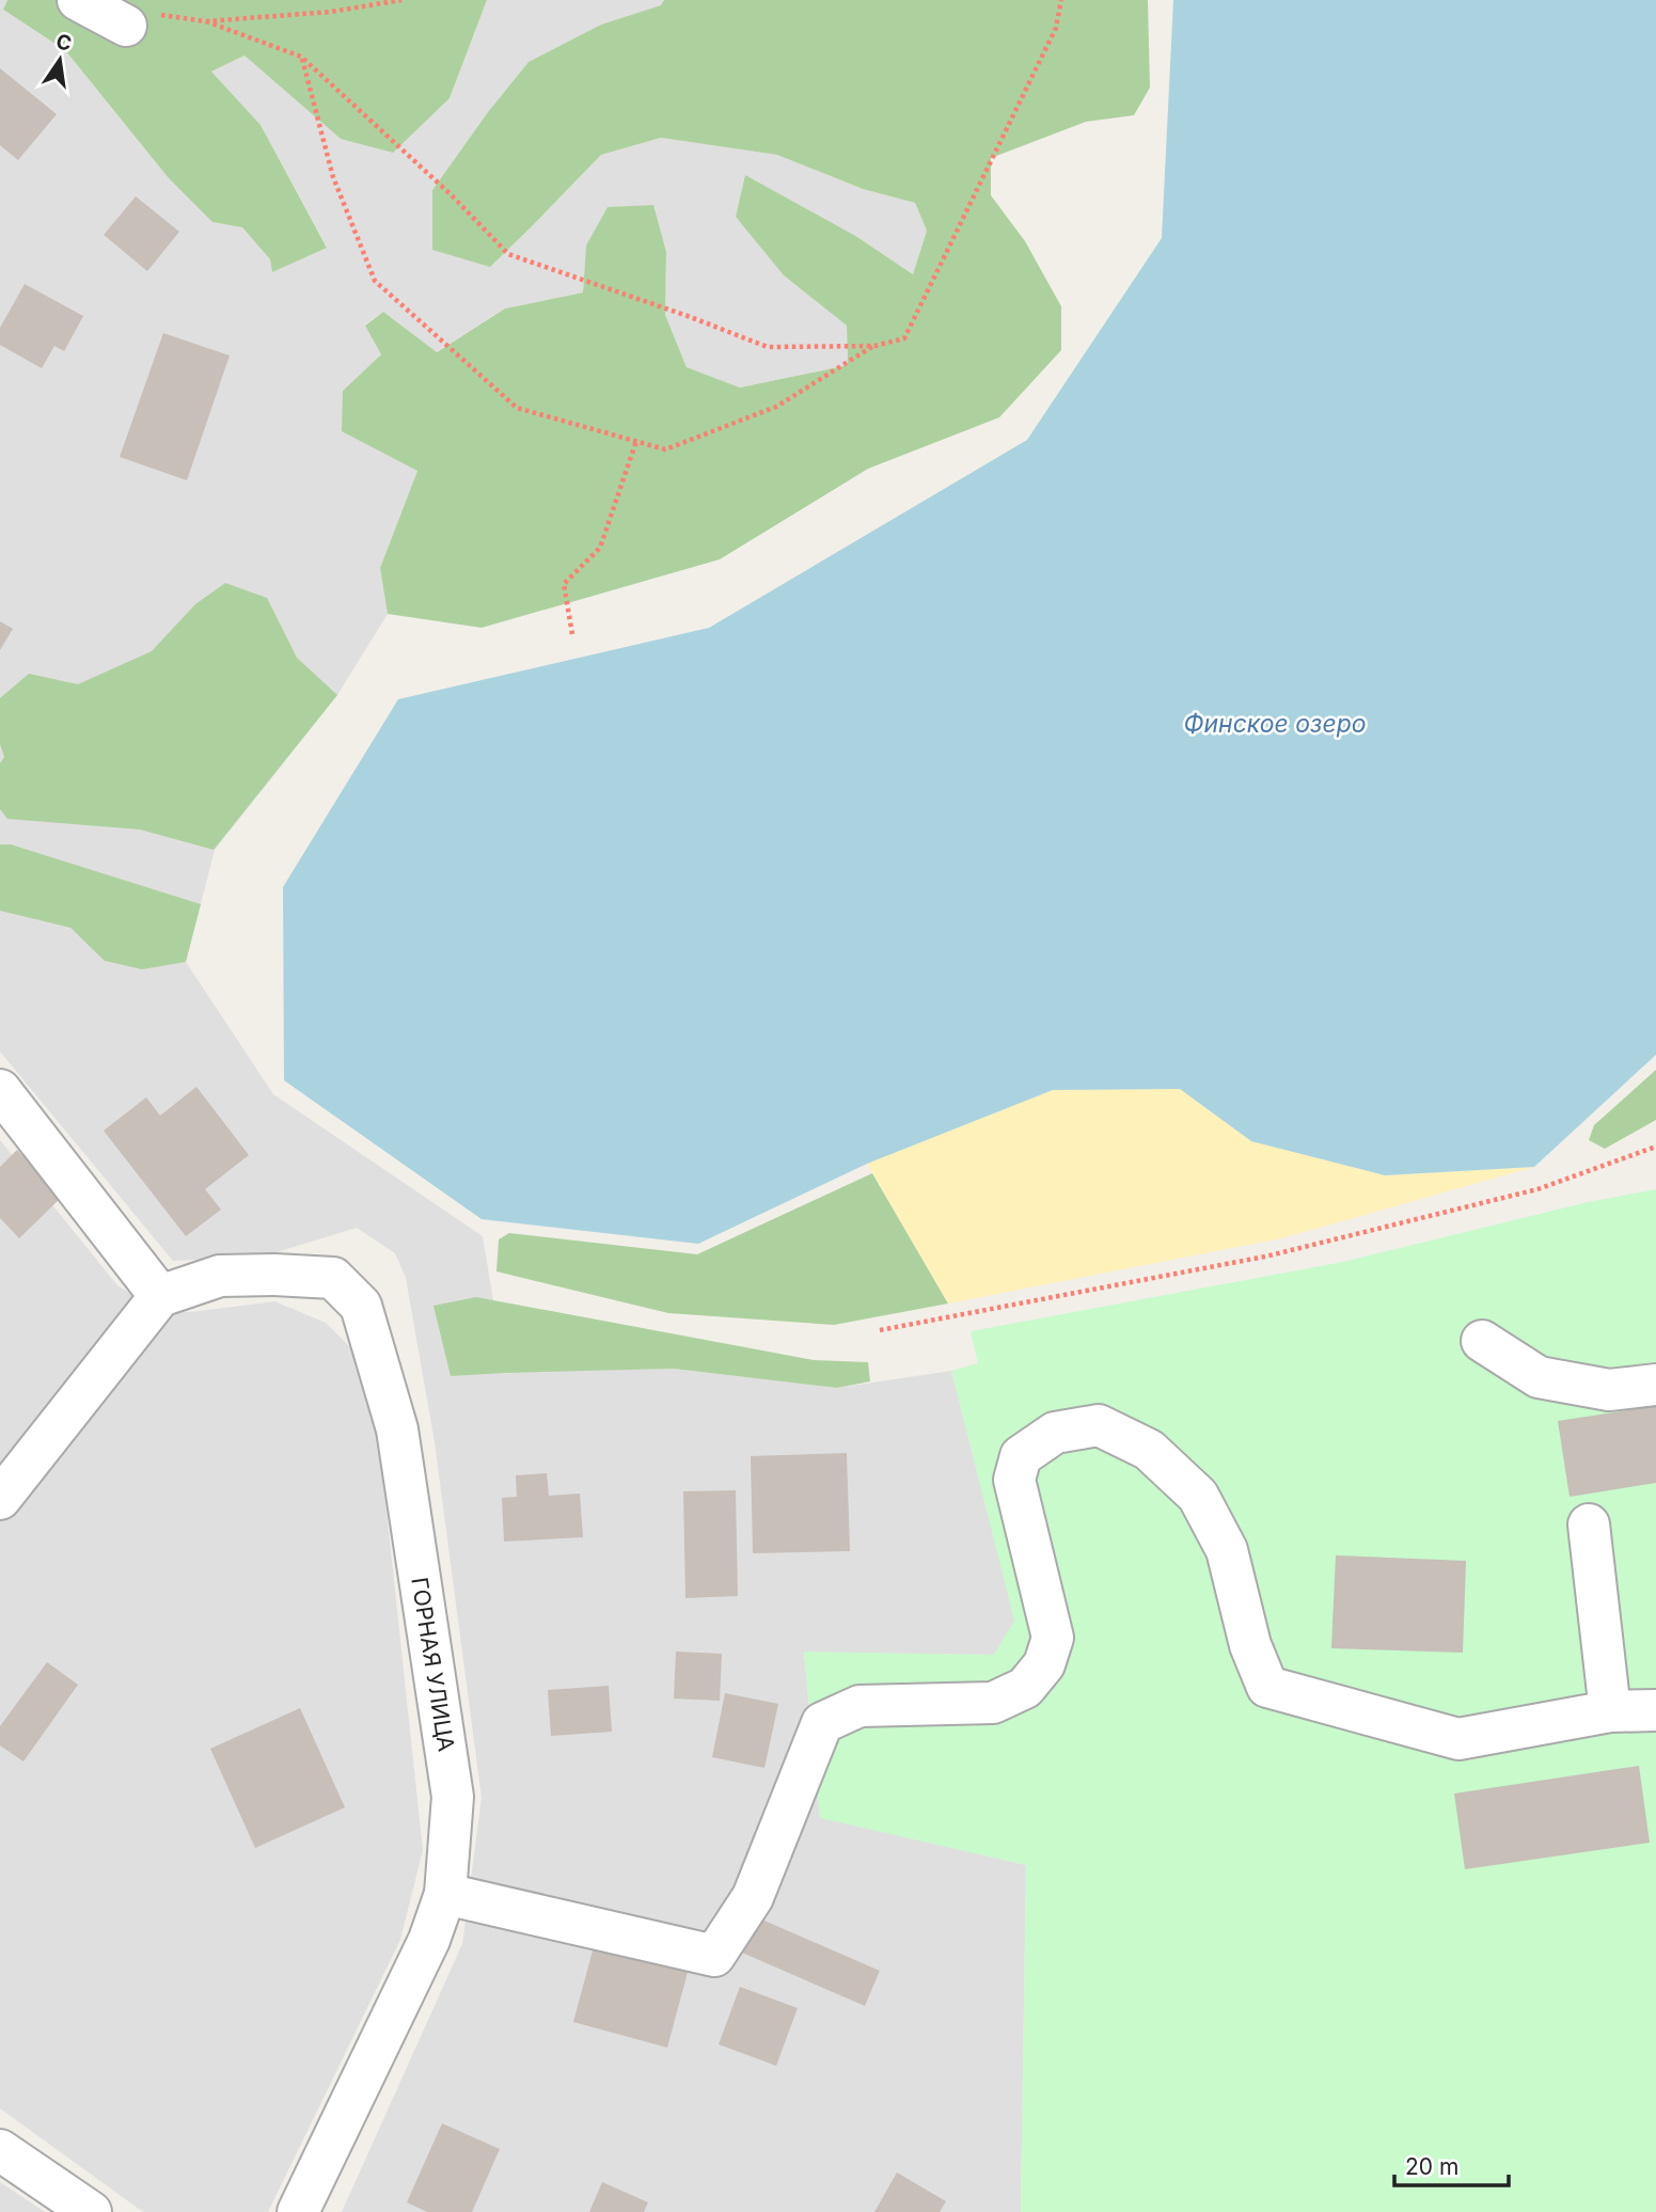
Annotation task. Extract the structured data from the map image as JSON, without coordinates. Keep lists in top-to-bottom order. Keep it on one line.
{"streets":{"street":["ГОРНАЯ УЛИЦА"]},"water":["Финское озеро"],"scale_bar":"20 m","north":"top"}
